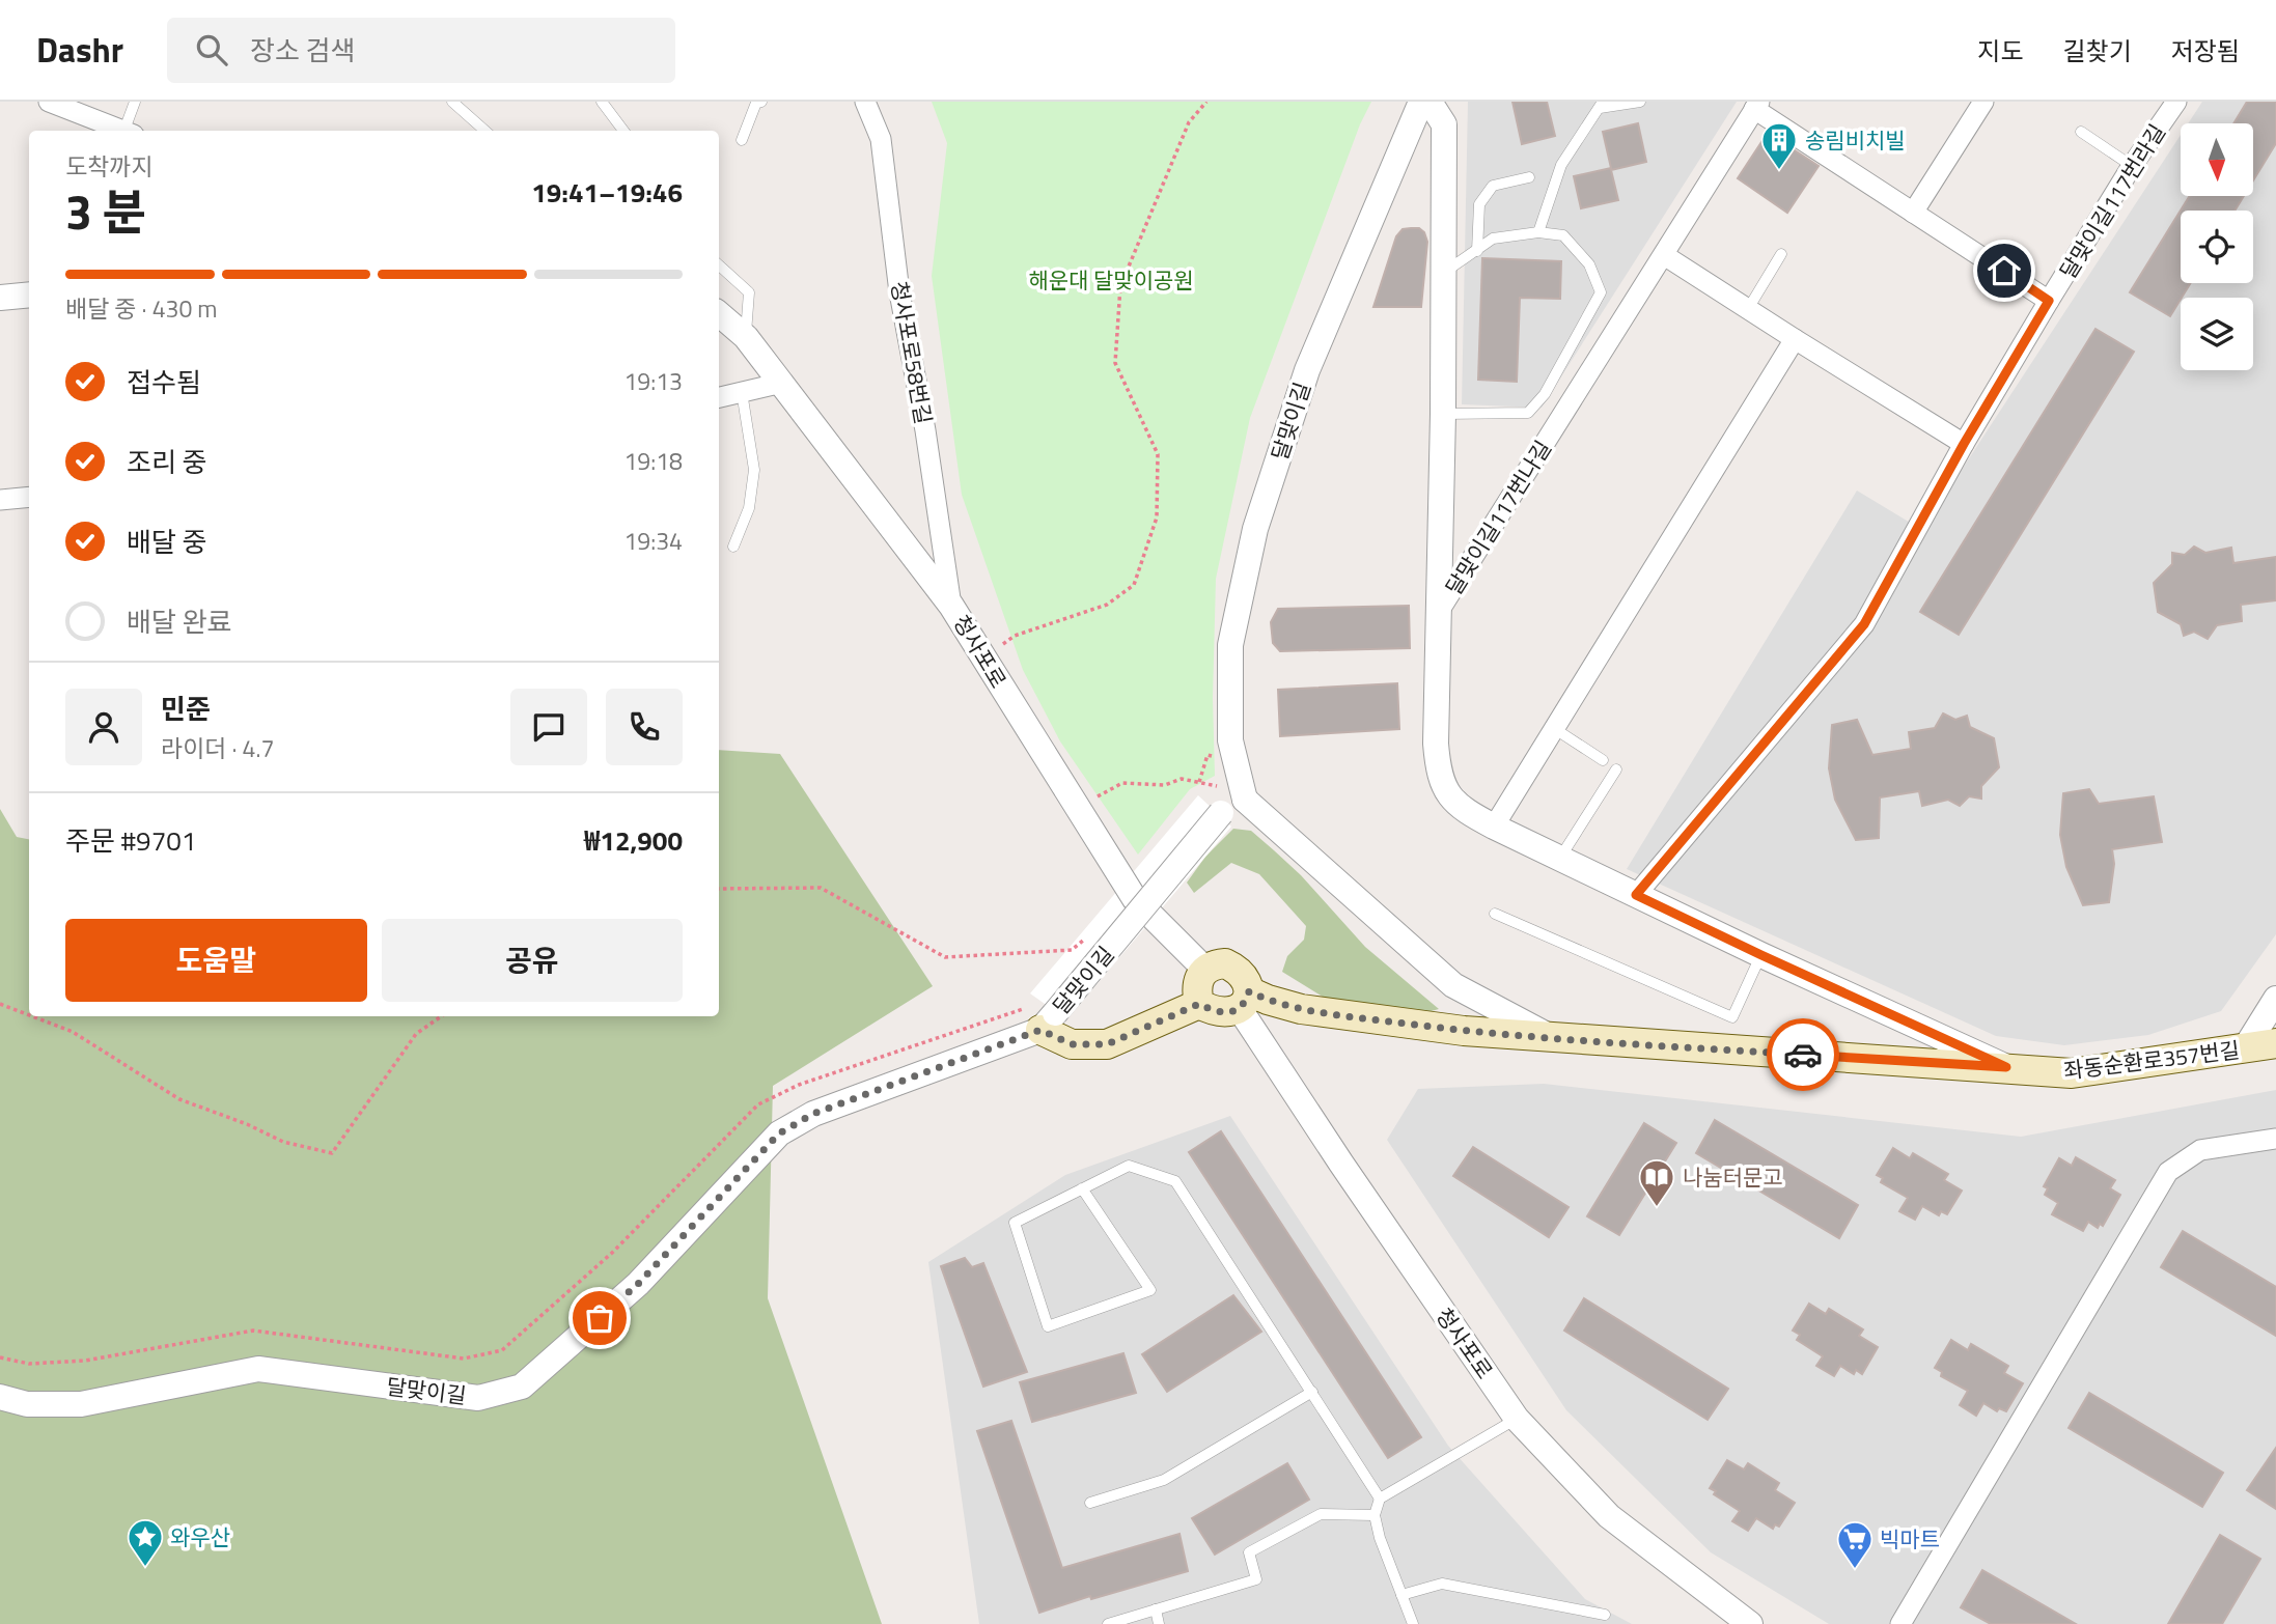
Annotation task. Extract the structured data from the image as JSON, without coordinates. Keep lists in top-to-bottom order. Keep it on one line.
{"streets":{"main road":["좌동순환로357번길"],"street":["달맞이길117번라길","청사포로58번길","달맞이길","달맞이길117번나길","청사포로"]},"crossings":[["달맞이길117번라길","달맞이길117번나길"],["청사포로58번길","청사포로"],["달맞이길117번나길","좌동순환로357번길"],["청사포로","좌동순환로357번길"]],"parks":["해운대 달맞이공원"],"places":{"building":["송림비치빌"],"library":["나눔터문고"],"place":["와우산"],"supermarket":["빅마트"]},"north":"bottom","page":{"header":"Dashr","search":"장소 검색","nav":["지도","길찾기","저장됨"],"heading":["3 분","도착까지","19:41–19:46"],"panel":["민준","라이더 · 4.7","주문 #9701","₩12,900"],"bar":"배달 중 · 430 m","list":[["접수됨","19:13"],["조리 중","19:18"],["배달 중","19:34"],"배달 완료"],"buttons":["도움말","공유"]}}
